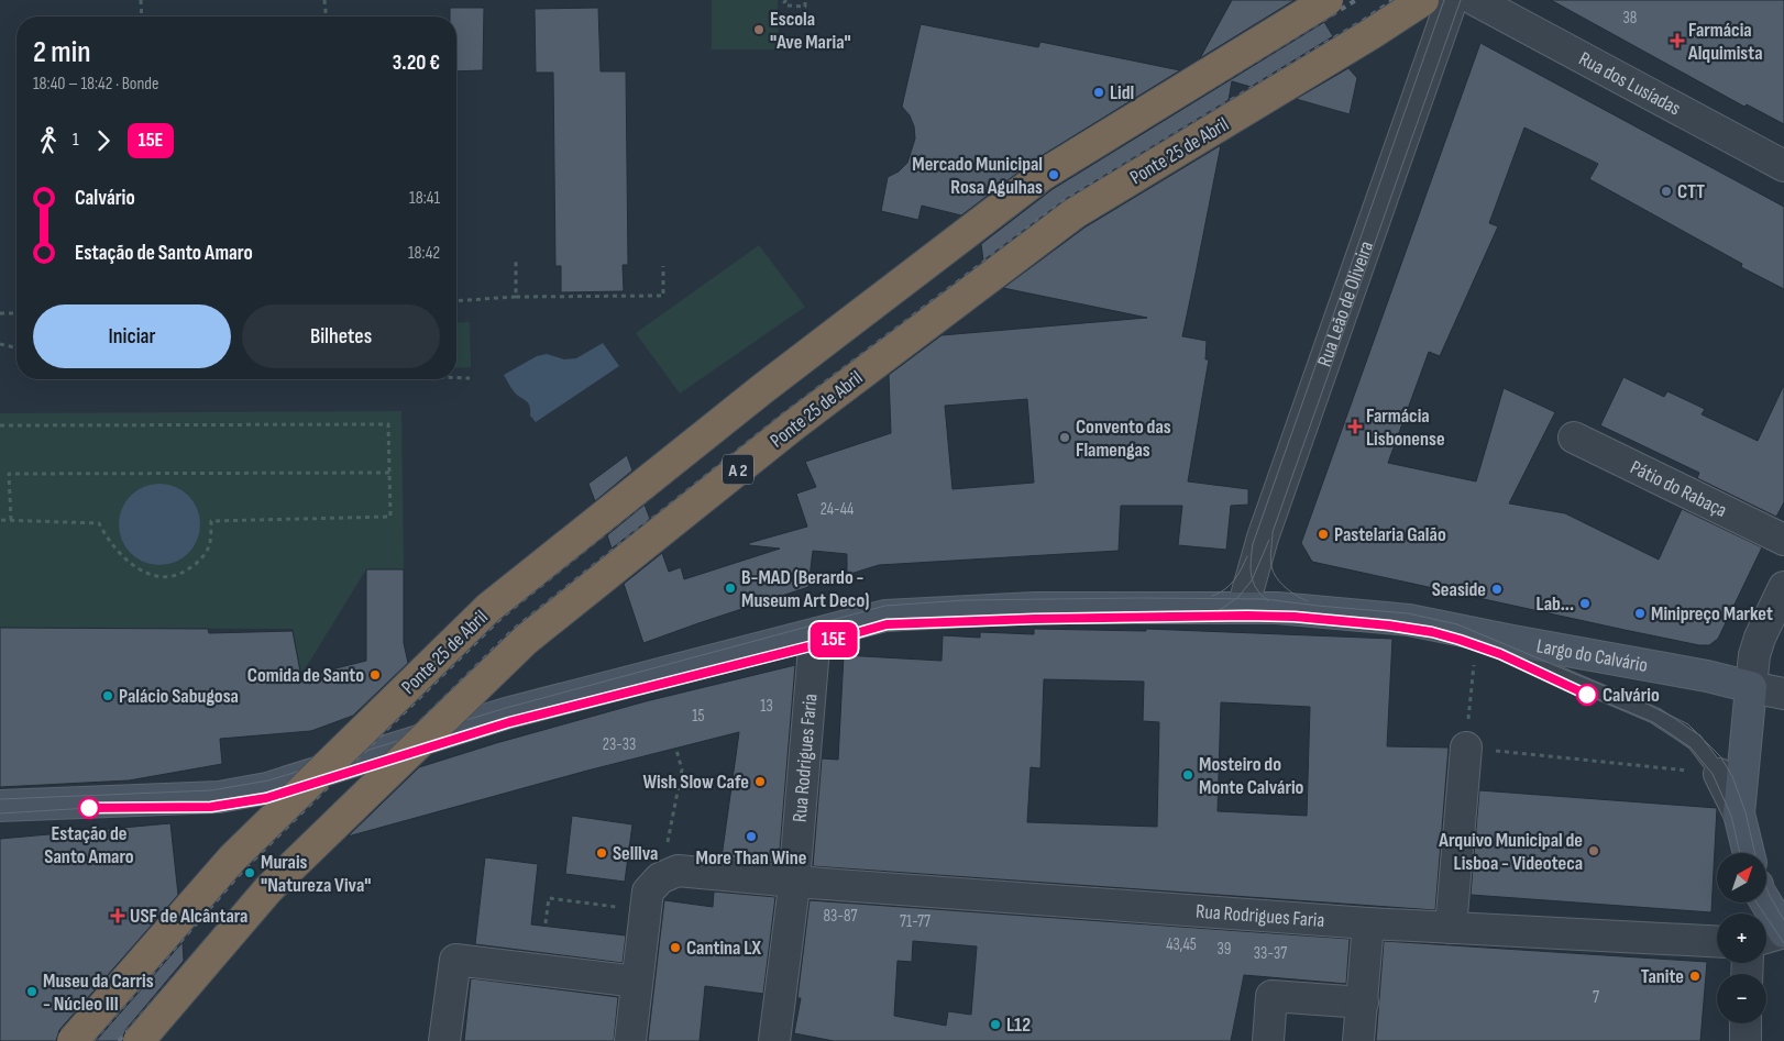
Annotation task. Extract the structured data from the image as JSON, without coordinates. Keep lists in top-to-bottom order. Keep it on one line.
{"streets":{"highway":["Ponte 25 de Abril","A 2"],"main road":["Largo do Calvário"],"street":["Rua dos Lusíadas","Rua Leão de Oliveira","Pátio do Rabaça","Rua Rodrigues Faria"]},"crossings":[["Rua Leão de Oliveira","Largo do Calvário"],["Largo do Calvário","Rua Rodrigues Faria"]],"places":{"other":["Escola \"Ave Maria\"","Lidl","Mercado Municipal Rosa Agulhas","CTT","Convento das Flamengas","Pastelaria Galão","B-MAD (Berardo - Museum Art Deco)","Seaside","Lab...","Minipreço Market","Comida de Santo","Calvário","Palácio Sabugosa","Mosteiro do Monte Calvário","Wish Slow Cafe","Estação de Santo Amaro","More Than Wine","Arquivo Municipal de Lisboa - Videoteca","Selllva","Murais \"Natureza Viva\"","Cantina LX","Tanite","Museu da Carris - Núcleo III","L12"],"health":["Farmácia Alquimista","Farmácia Lisbonense","USF de Alcântara"]},"lines":["tram line 15E"],"house_numbers":["38","24-44","13","15","23-33","83-87","71-77","43,45","39","33-37","7"],"north":"top right","page":{"on_map":"15E","heading":["2 min","18:40 – 18:42 · Bonde","3.20 €"],"legs":["1","15E"],"list":[{"name":"Calvário","value":"18:41"},{"name":"Estação de Santo Amaro","value":"18:42"}],"buttons":["Iniciar","Bilhetes"],"map_buttons":["+","−"]}}
